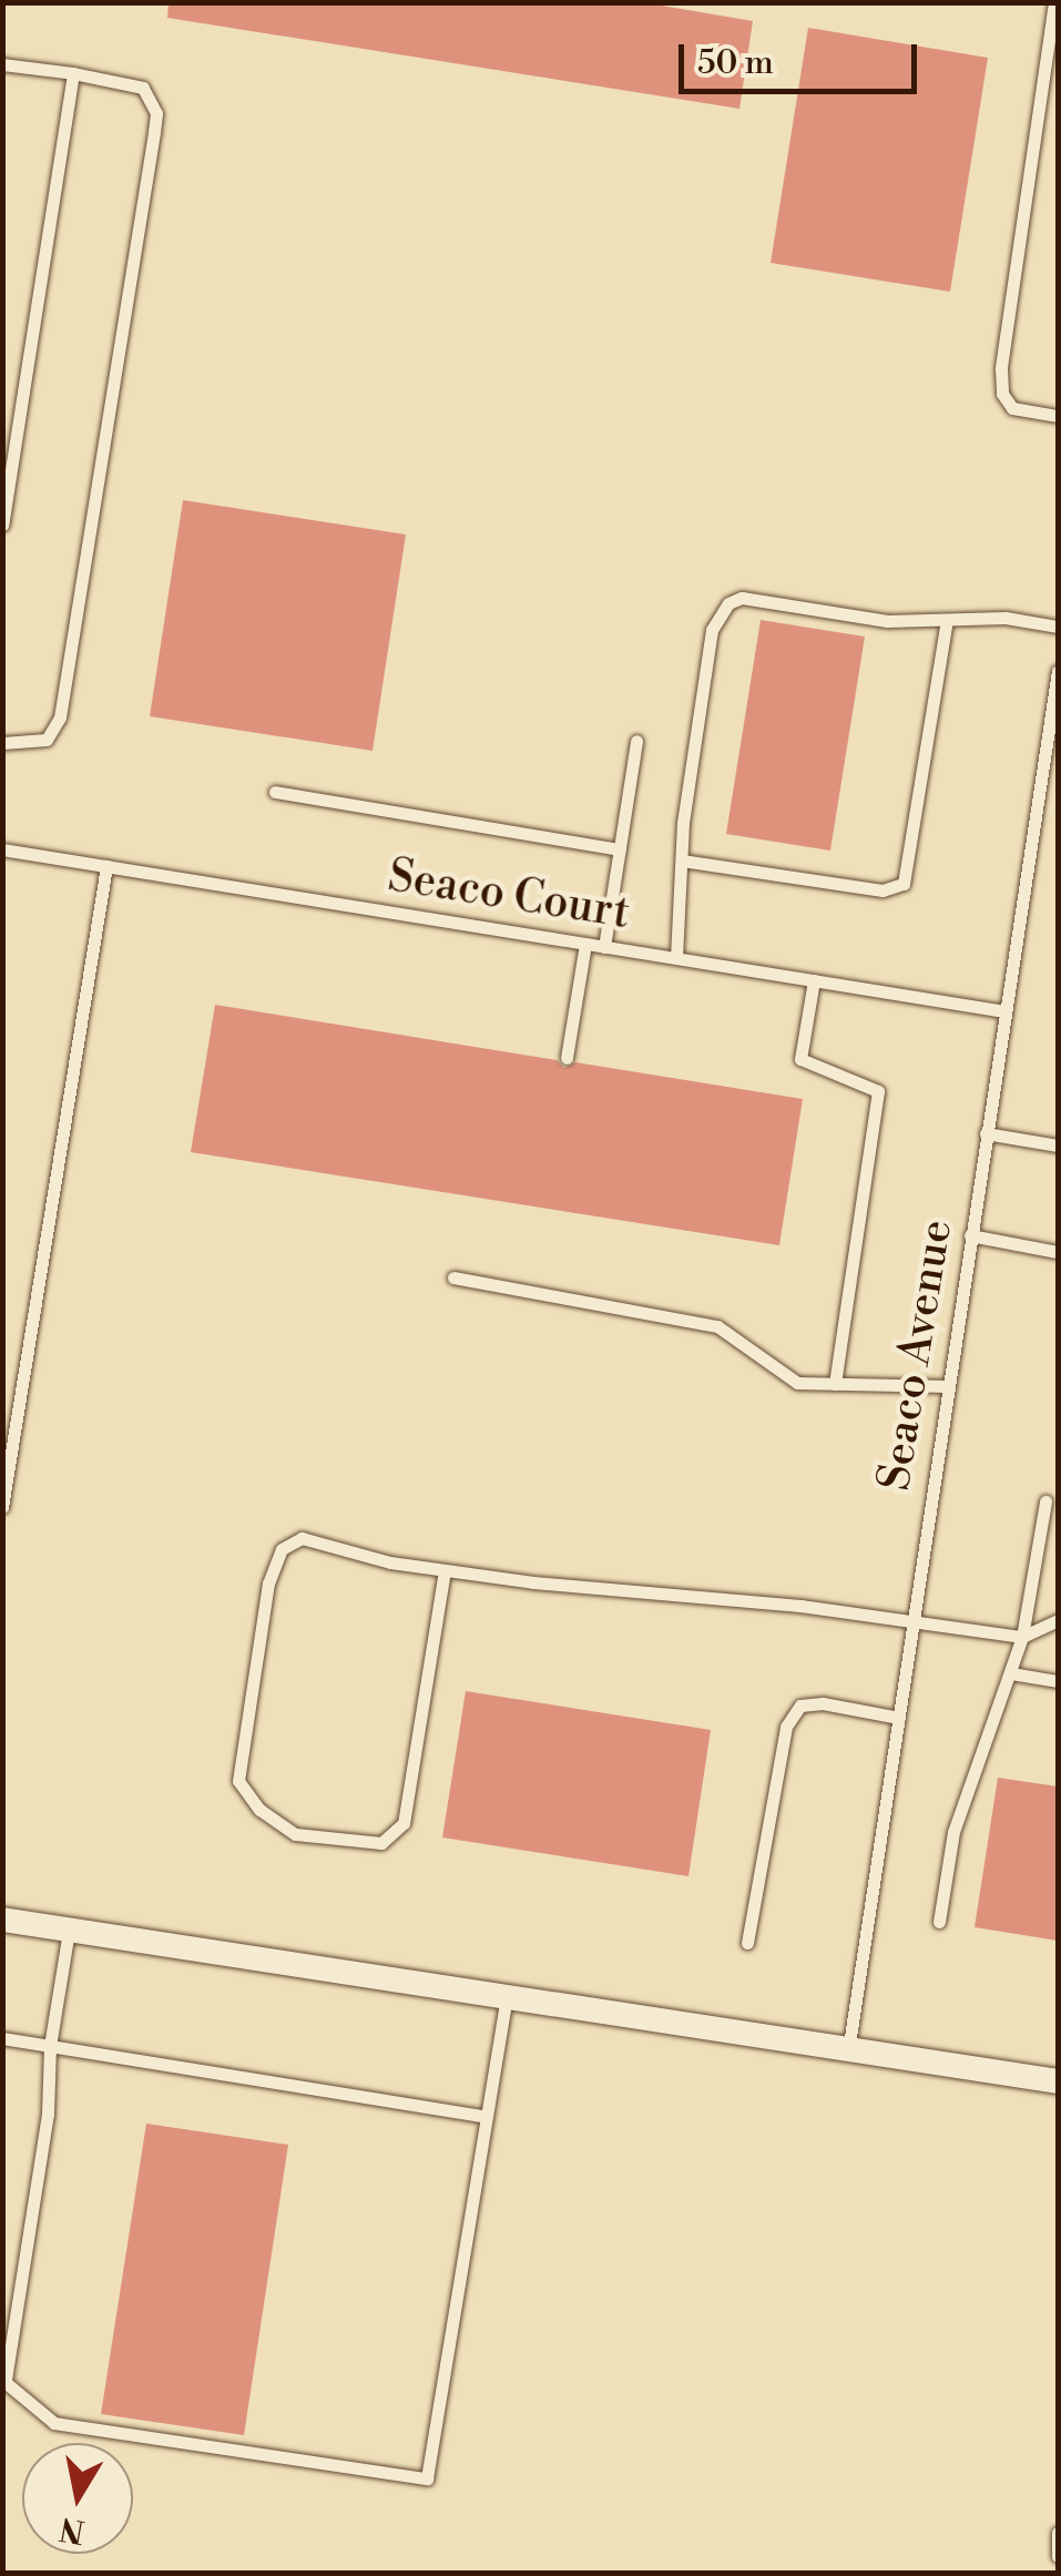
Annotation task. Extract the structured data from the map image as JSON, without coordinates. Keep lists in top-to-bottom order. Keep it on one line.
{"streets":{"lane":["Seaco Court","Seaco Avenue"]},"crossings":[["Seaco Court","Seaco Avenue"]],"scale_bar":"50 m","north":"bottom"}
